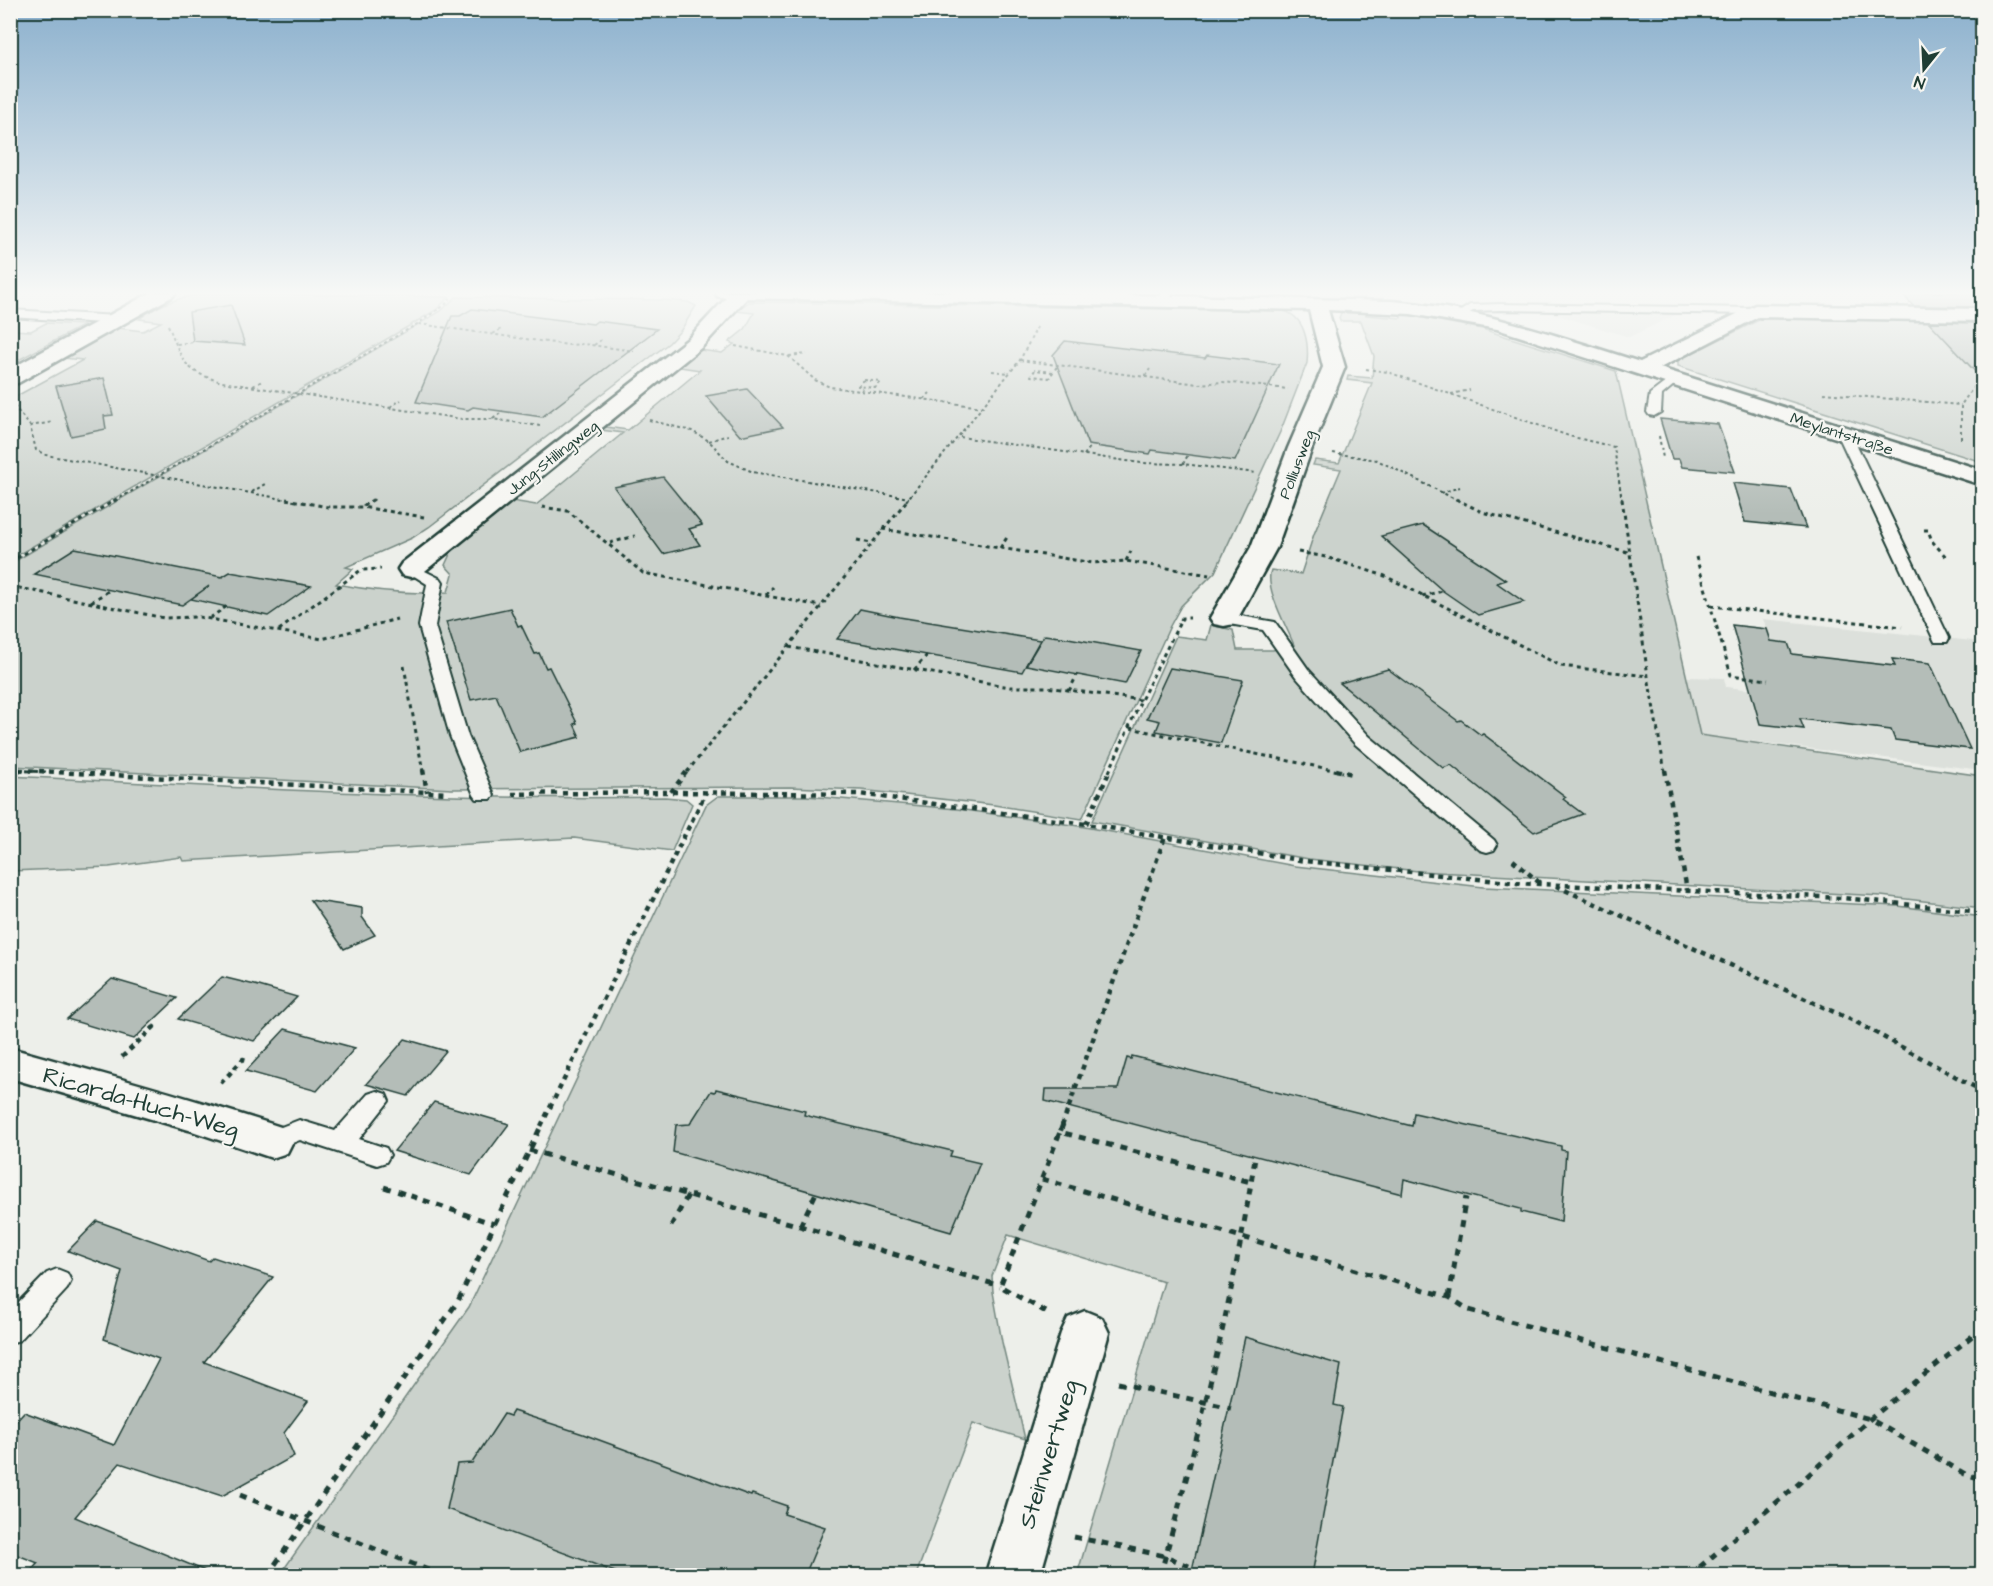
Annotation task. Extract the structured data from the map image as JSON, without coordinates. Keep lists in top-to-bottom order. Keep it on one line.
{"streets":{"street":["Meylantstraße","Jung-Stillingweg","Polliusweg","Ricarda-Huch-Weg","Steinwertweg"]},"north":"bottom"}
